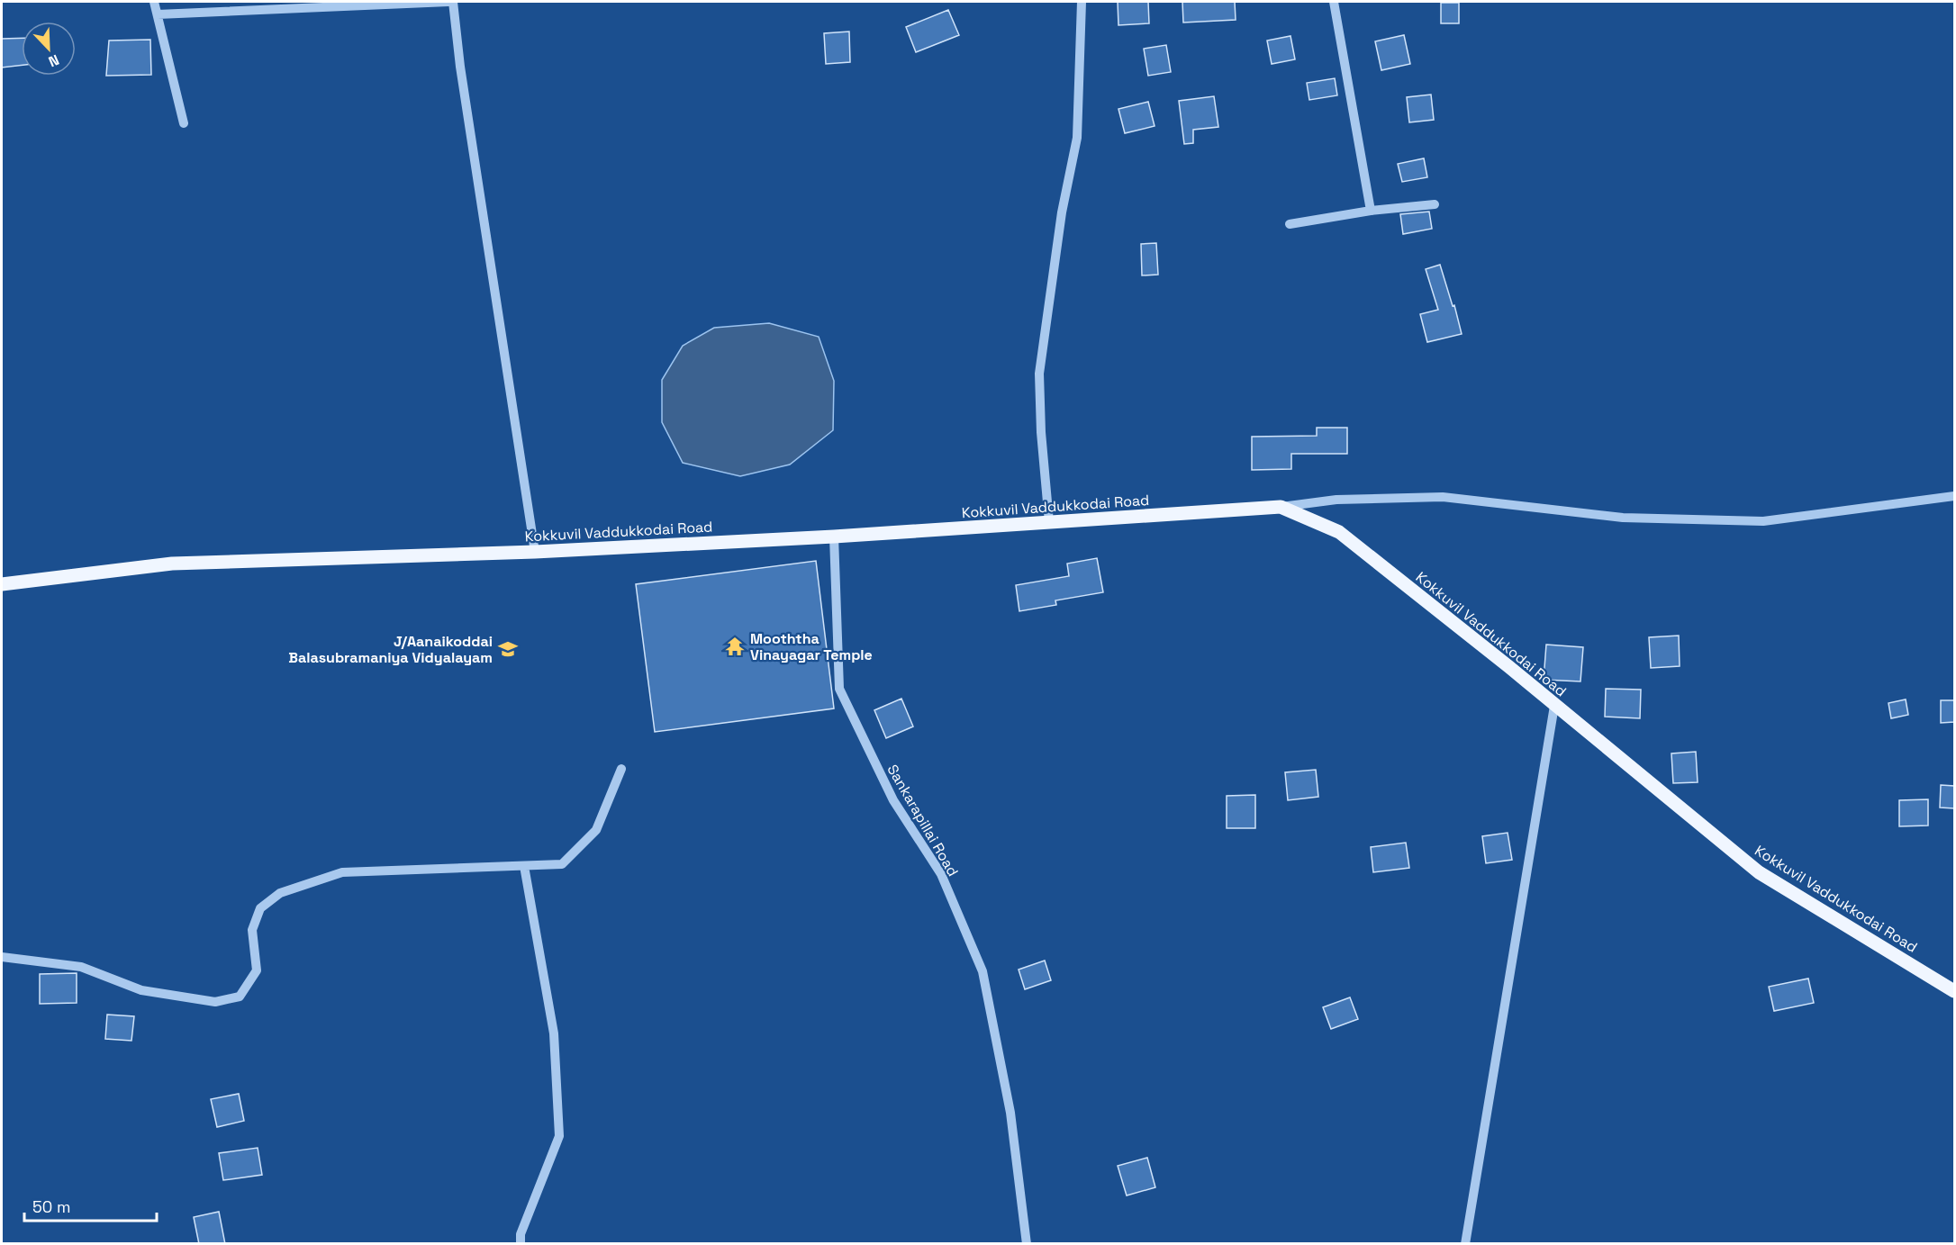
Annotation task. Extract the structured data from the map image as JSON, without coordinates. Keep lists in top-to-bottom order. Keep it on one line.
{"streets":{"main road":["Kokkuvil Vaddukkodai Road"],"street":["Sankarapillai Road"]},"crossings":[["Kokkuvil Vaddukkodai Road","Sankarapillai Road"]],"places":{"temple":["Mooththa Vinayagar Temple"],"school or university":["J/Aanaikoddai Balasubramaniya Vidyalayam"]},"scale_bar":"50 m","north":"bottom right"}
